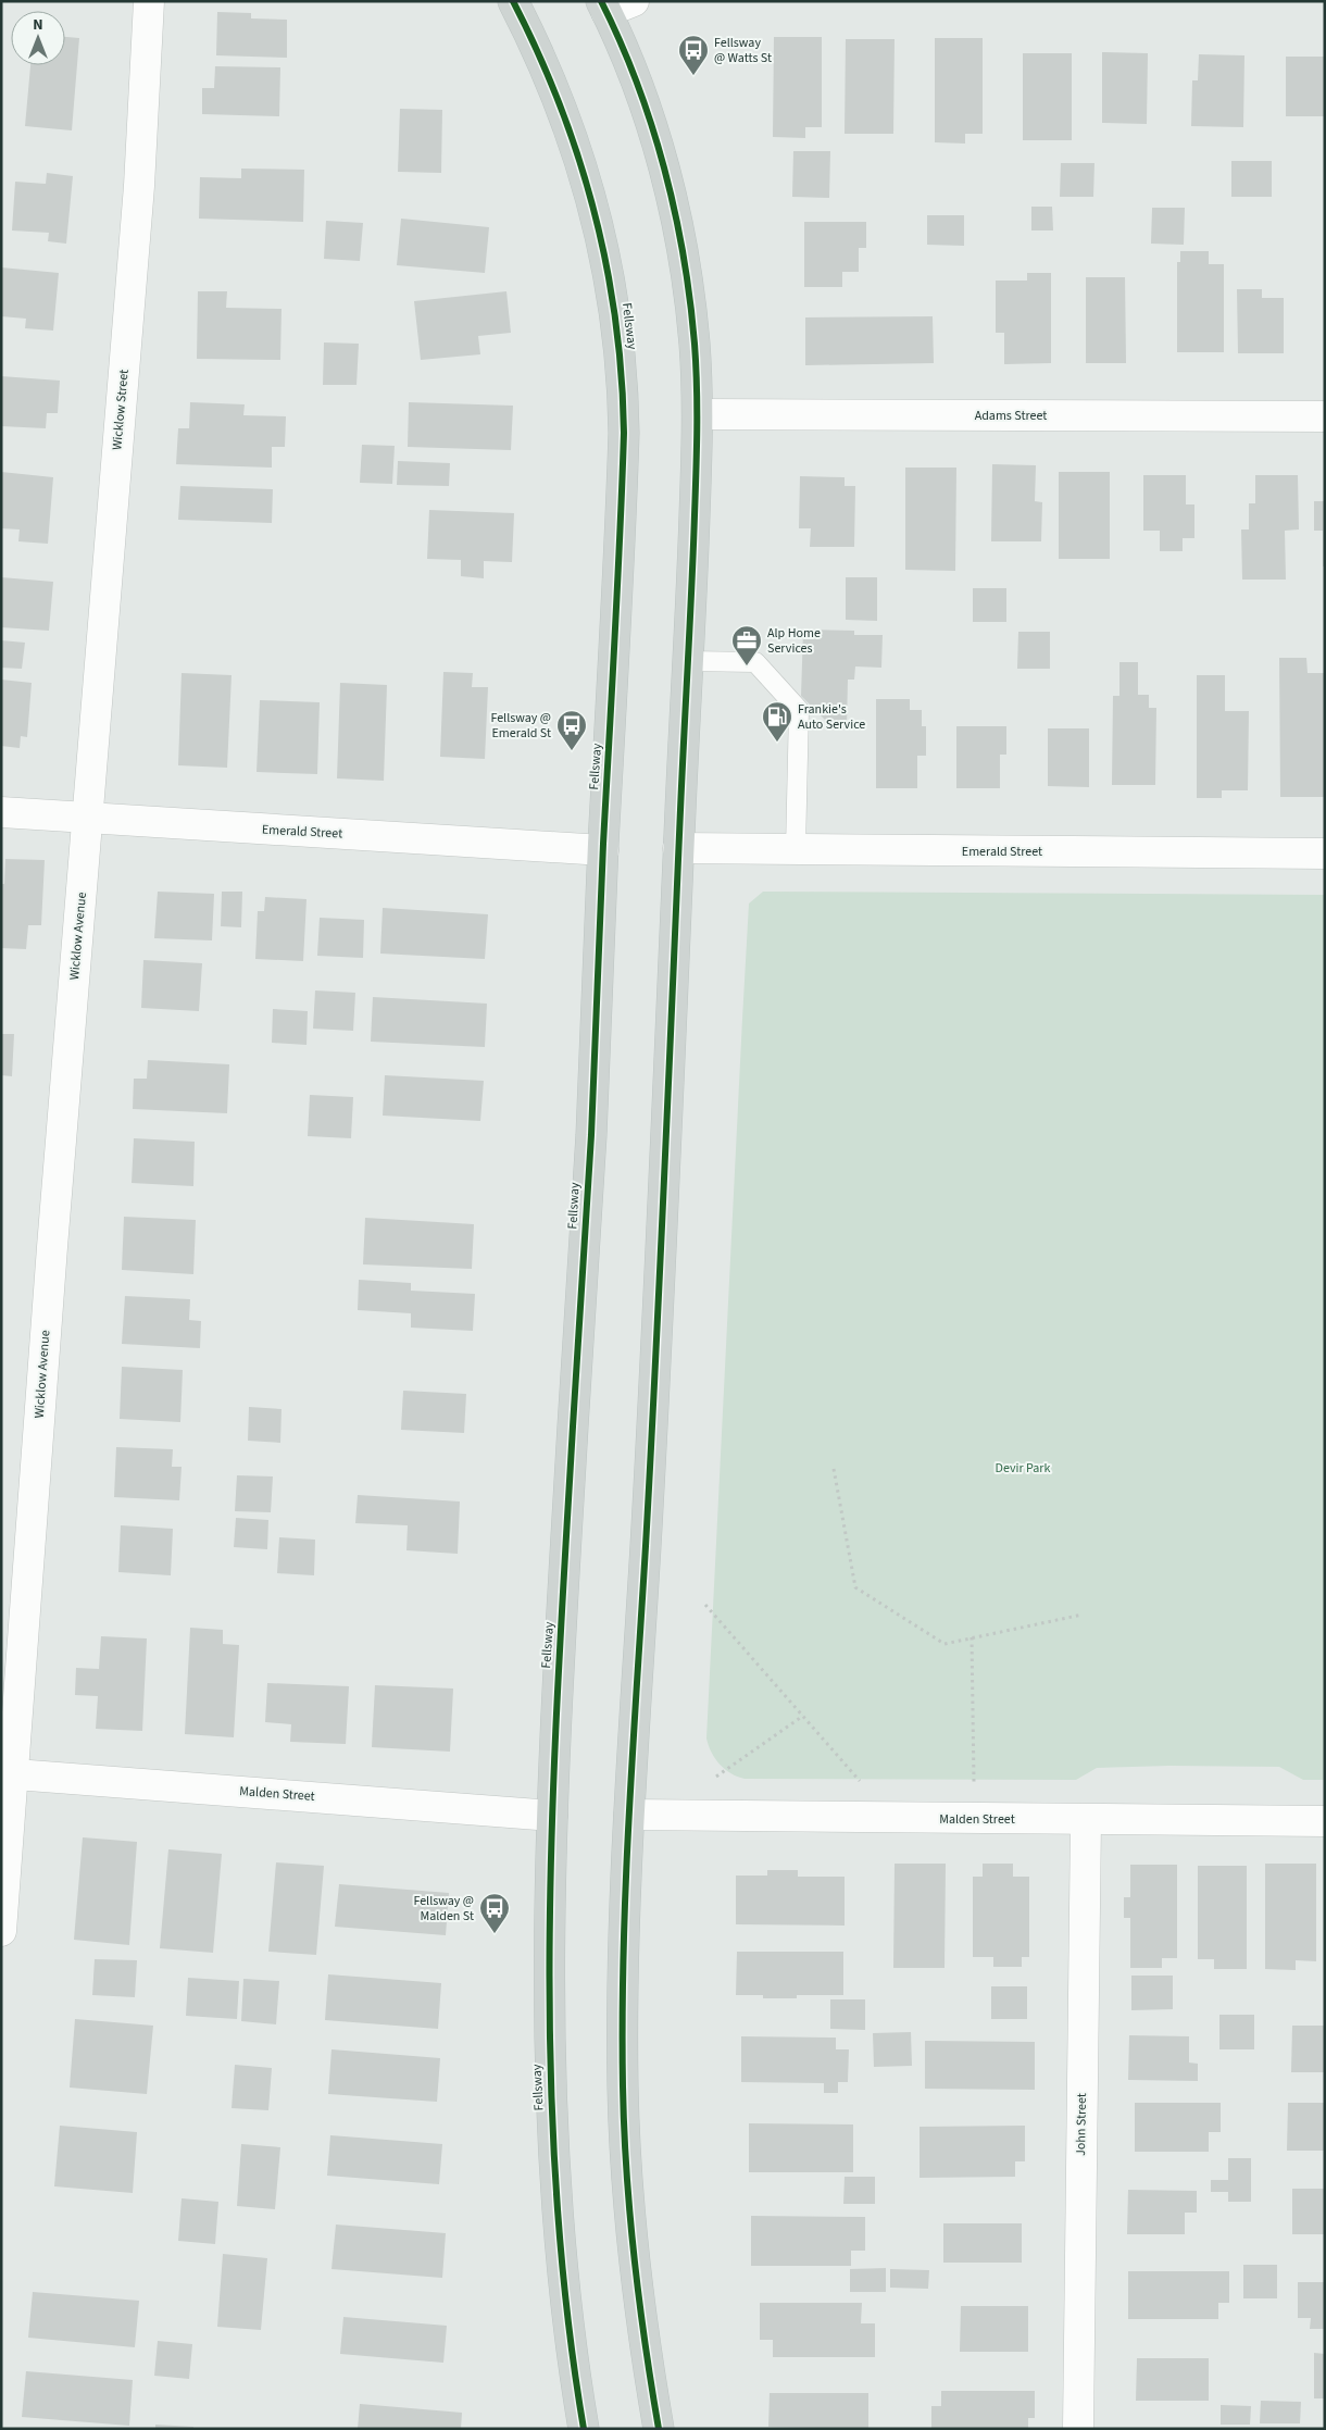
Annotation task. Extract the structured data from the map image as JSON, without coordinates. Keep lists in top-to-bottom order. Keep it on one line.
{"streets":{"main road":["Fellsway"],"street":["Wicklow Street","Adams Street","Emerald Street","Wicklow Avenue","Malden Street","John Street"]},"crossings":[["Fellsway","Emerald Street"],["Fellsway","Malden Street"],["Wicklow Street","Emerald Street"],["Wicklow Street","Wicklow Avenue"],["Emerald Street","Wicklow Avenue"],["Wicklow Avenue","Malden Street"],["Malden Street","John Street"]],"parks":["Devir Park"],"places":{"bus stop":["Fellsway @ Watts St","Fellsway @ Emerald St","Fellsway @ Malden St"],"office":["Alp Home Services"],"fuel station":["Frankie's Auto Service"]},"north":"top"}
